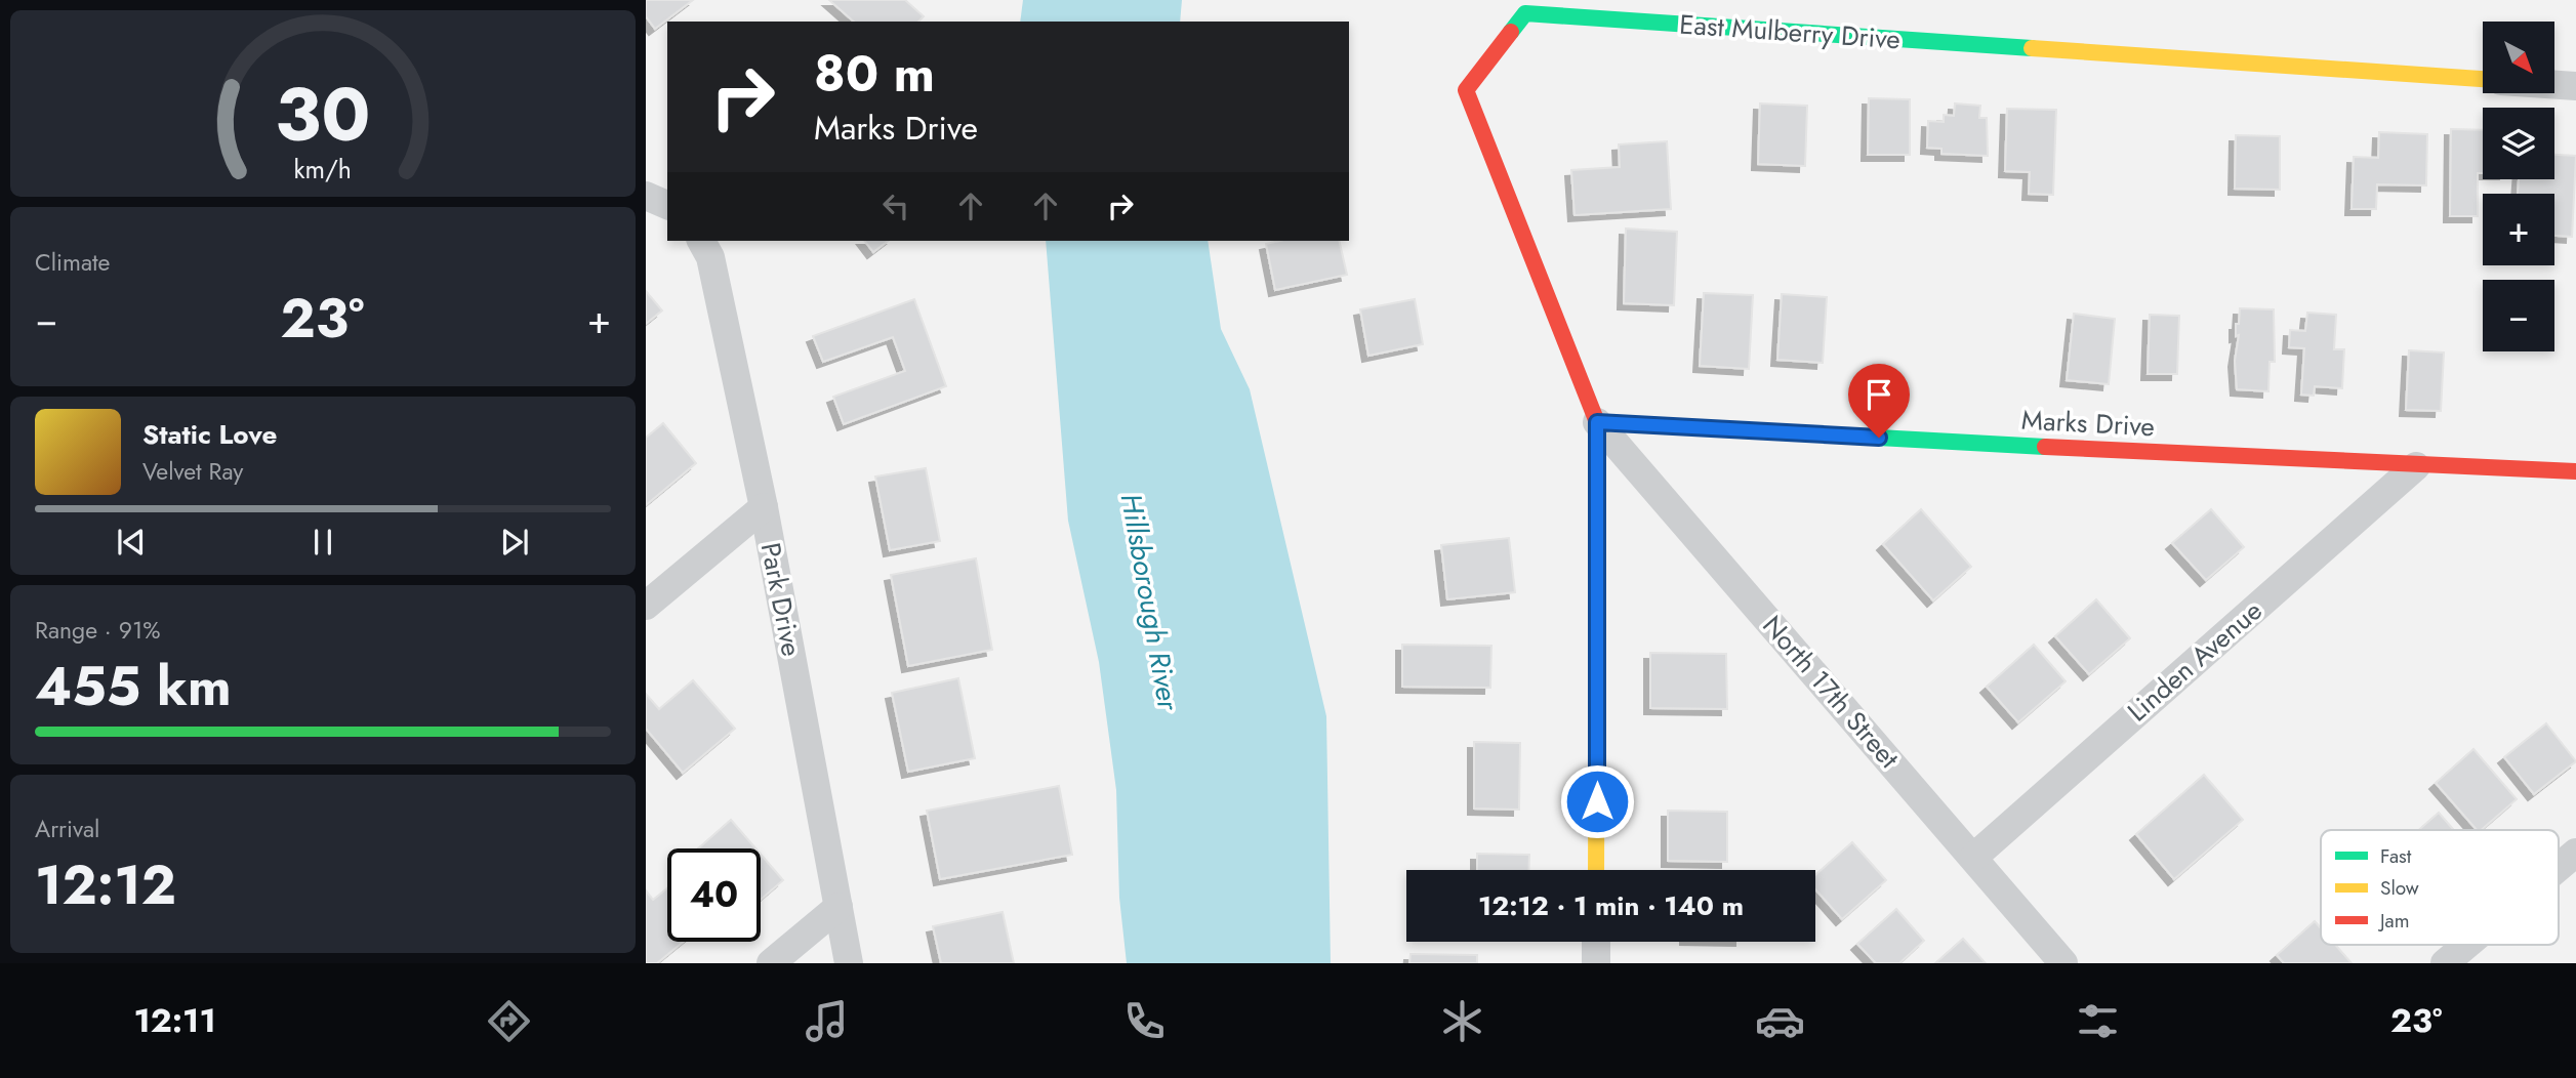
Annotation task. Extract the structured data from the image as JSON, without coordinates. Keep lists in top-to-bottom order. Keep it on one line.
{"streets":{"street":["East Mulberry Drive","Marks Drive","Park Drive","Linden Avenue","North 17th Street"]},"crossings":[["East Mulberry Drive","Marks Drive"],["East Mulberry Drive","North 17th Street"],["Marks Drive","Linden Avenue"],["Marks Drive","North 17th Street"],["Linden Avenue","North 17th Street"]],"water":["Hillsborough River"],"legend":["Fast","Slow","Jam"],"north":"bottom right","page":{"map_buttons":["+","−"],"turn":["80 m","Marks Drive"],"tile":["Climate",["Range · 91%","455 km"],["Arrival","12:12"]],"heat":["−","23°","+"],"song":["Static Love","Velvet Ray"],"limit":"40","trip":"12:12 · 1 min · 140 m","tabs":["12:11","23°"],"gauge":["30","km/h"]}}
